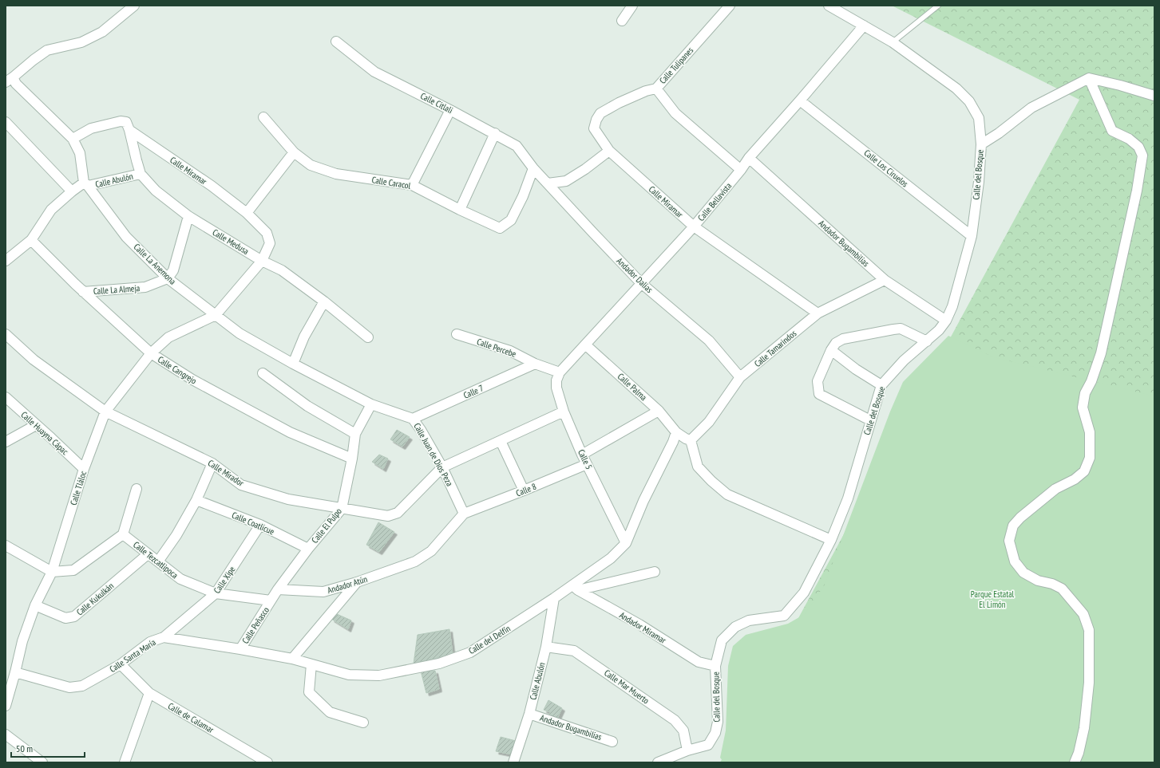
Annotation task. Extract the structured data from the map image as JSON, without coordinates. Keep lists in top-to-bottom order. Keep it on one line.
{"streets":{"street":["Calle Tulipanes","Calle Citlali","Calle Los Ciruelos","Calle Miramar","Calle del Bosque","Calle Abulón","Calle Caracol","Calle Bellavista","Calle Medusa","Andador Bugambilias","Calle La Anemona","Andador Dalias","Calle La Almeja","Calle Percebe","Calle Tamarindos","Calle Cangrejo","Calle Palma","Calle 7","Calle Huayna Cápac","Calle Juan de Dios Peza","Calle 5","Calle Mirador","Calle Tláloc","Calle 8","Calle Coatlicue","Calle El Pulpo","Calle Tezcatlipoca","Calle Xipe","Andador Atún","Calle Kukulkán","Calle Peñasco","Andador Miramar","Calle del Delfín","Calle Santa María","Calle Mar Muerto","Calle de Calamar"]},"crossings":[["Calle Tulipanes","Calle Miramar"],["Calle Citlali","Calle Caracol"],["Calle Citlali","Andador Dalias"],["Calle Los Ciruelos","Calle del Bosque"],["Calle Los Ciruelos","Calle Bellavista"],["Calle Miramar","Calle Bellavista"],["Calle Miramar","Calle Medusa"],["Calle Miramar","Calle Tamarindos"],["Calle del Bosque","Calle Bellavista"],["Calle del Bosque","Andador Bugambilias"],["Calle del Bosque","Andador Miramar"],["Calle del Bosque","Calle Mar Muerto"],["Calle Abulón","Calle Medusa"],["Calle Abulón","Andador Bugambilias"],["Calle Abulón","Calle La Anemona"],["Calle Abulón","Calle Cangrejo"],["Calle Abulón","Calle del Delfín"],["Calle Abulón","Calle Mar Muerto"],["Calle Caracol","Andador Dalias"],["Calle Bellavista","Andador Bugambilias"],["Calle Bellavista","Andador Dalias"],["Calle Bellavista","Calle Percebe"],["Calle Bellavista","Calle Palma"],["Calle Bellavista","Calle 5"],["Andador Bugambilias","Calle Tamarindos"],["Calle La Anemona","Calle La Almeja"],["Calle La Anemona","Calle Juan de Dios Peza"],["Calle La Anemona","Calle Tláloc"],["Calle La Anemona","Calle El Pulpo"],["Andador Dalias","Calle Tamarindos"],["Calle La Almeja","Calle Cangrejo"],["Calle Percebe","Calle 7"],["Calle Percebe","Calle 5"],["Calle Tamarindos","Calle Palma"],["Calle Cangrejo","Calle Tláloc"],["Calle Cangrejo","Calle El Pulpo"],["Calle 7","Calle Juan de Dios Peza"],["Calle Huayna Cápac","Calle Tláloc"],["Calle Juan de Dios Peza","Calle Mirador"],["Calle Juan de Dios Peza","Calle 8"],["Calle Juan de Dios Peza","Calle El Pulpo"],["Calle Juan de Dios Peza","Andador Atún"],["Calle 5","Calle 8"],["Calle 5","Calle del Delfín"],["Calle Mirador","Calle Tláloc"],["Calle Mirador","Calle El Pulpo"],["Calle Tláloc","Calle Kukulkán"],["Calle Tláloc","Calle Santa María"],["Calle 8","Andador Atún"],["Calle Coatlicue","Calle El Pulpo"],["Calle Coatlicue","Calle Xipe"],["Calle El Pulpo","Calle Tezcatlipoca"],["Calle El Pulpo","Andador Atún"],["Calle El Pulpo","Calle Peñasco"],["Calle Tezcatlipoca","Calle Xipe"],["Calle Tezcatlipoca","Calle Kukulkán"],["Calle Tezcatlipoca","Calle Peñasco"],["Calle Xipe","Calle Santa María"],["Calle Peñasco","Calle Santa María"],["Andador Miramar","Calle del Delfín"],["Calle del Delfín","Calle Santa María"],["Calle Santa María","Calle de Calamar"]],"parks":["Parque Estatal El Limón"],"scale_bar":"50 m"}
